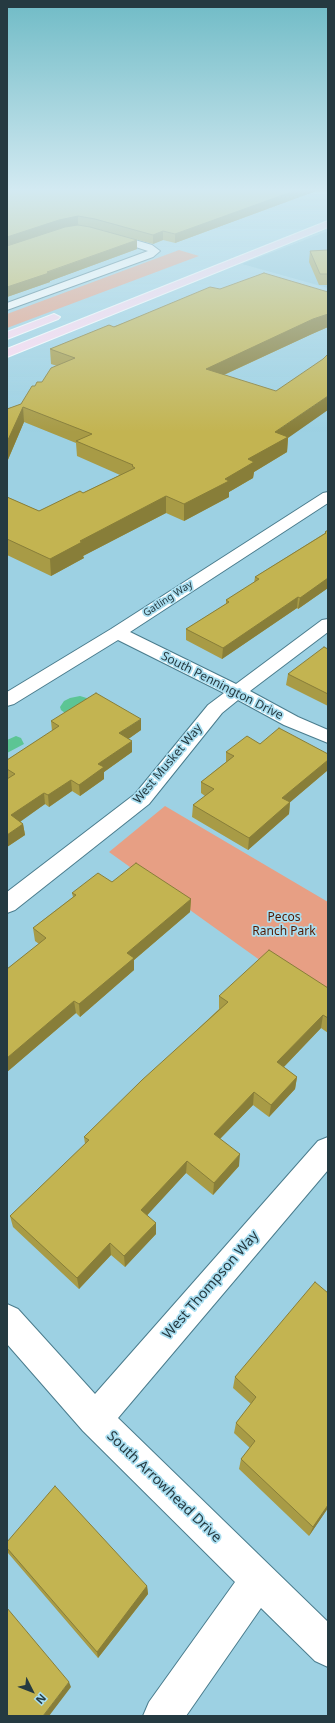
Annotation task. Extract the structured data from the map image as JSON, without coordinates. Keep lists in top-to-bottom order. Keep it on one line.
{"streets":{"street":["Gatling Way","South Pennington Drive","West Musket Way","West Thompson Way","South Arrowhead Drive"]},"crossings":[["Gatling Way","South Pennington Drive"],["South Pennington Drive","West Musket Way"],["West Thompson Way","South Arrowhead Drive"]],"parks":["Pecos Ranch Park"],"north":"bottom right"}
